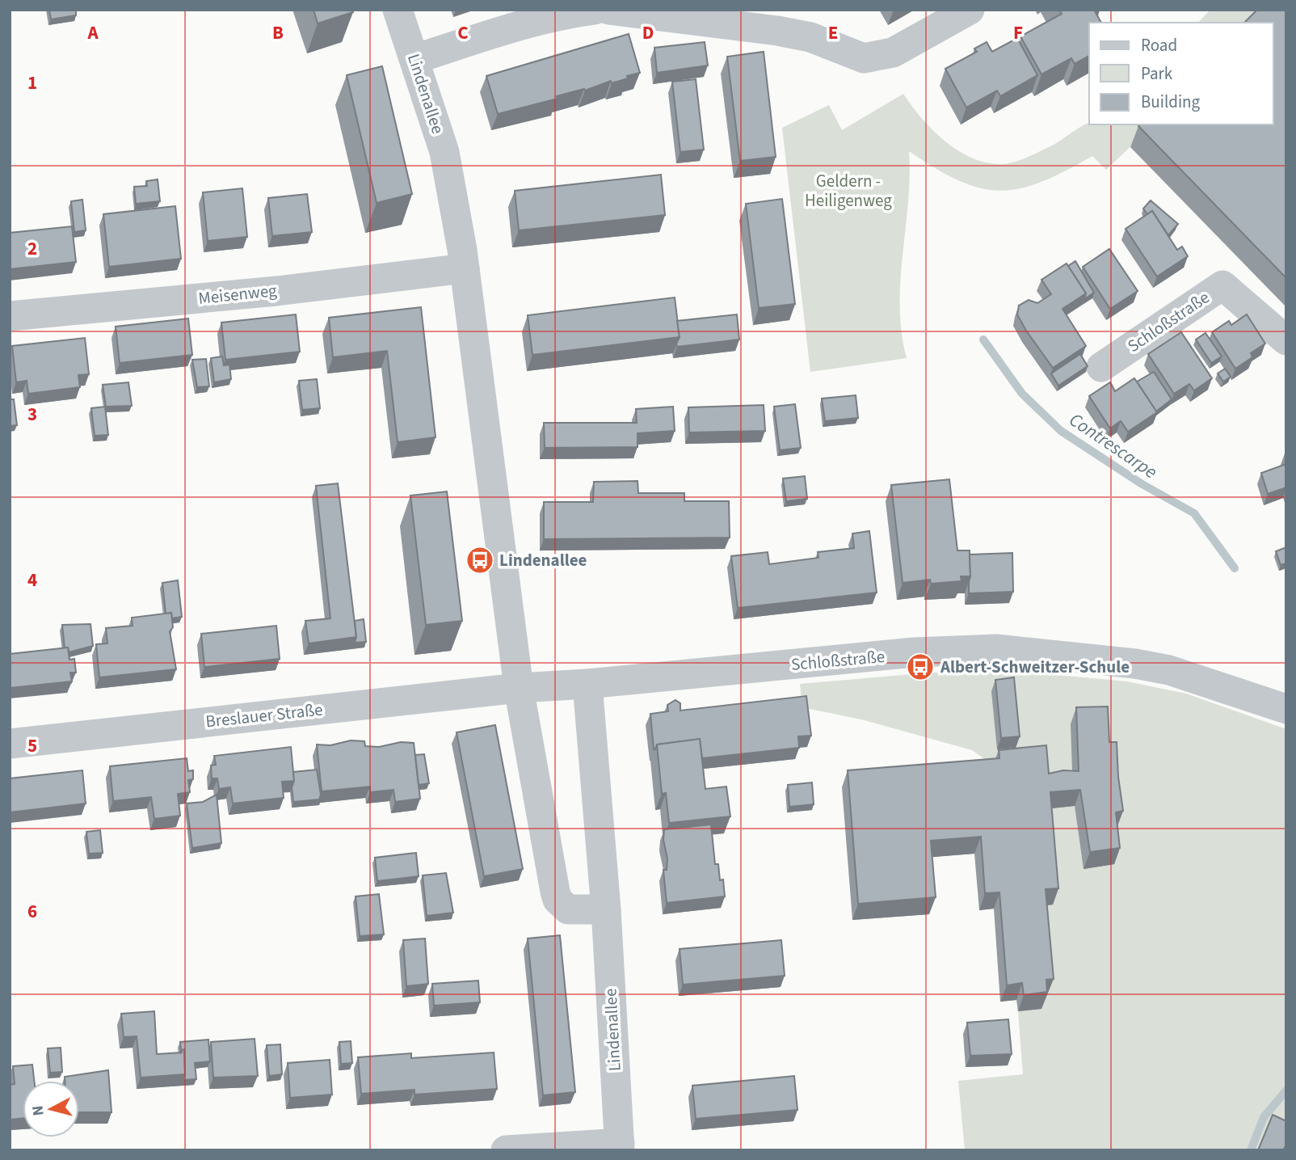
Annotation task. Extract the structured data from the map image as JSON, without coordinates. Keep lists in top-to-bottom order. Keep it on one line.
{"streets":{"street":["Lindenallee","Meisenweg","Schloßstraße","Breslauer Straße"]},"crossings":[["Lindenallee","Meisenweg"],["Lindenallee","Schloßstraße"],["Lindenallee","Breslauer Straße"],["Schloßstraße","Breslauer Straße"]],"water":["Contrescarpe"],"parks":["Geldern - Heiligenweg"],"places":{"bus stop":["Lindenallee","Albert-Schweitzer-Schule"]},"legend":["Road","Park","Building"],"north":"left","grid":{"columns":["A","B","C","D","E","F"],"rows":["1","2","3","4","5","6"]}}
